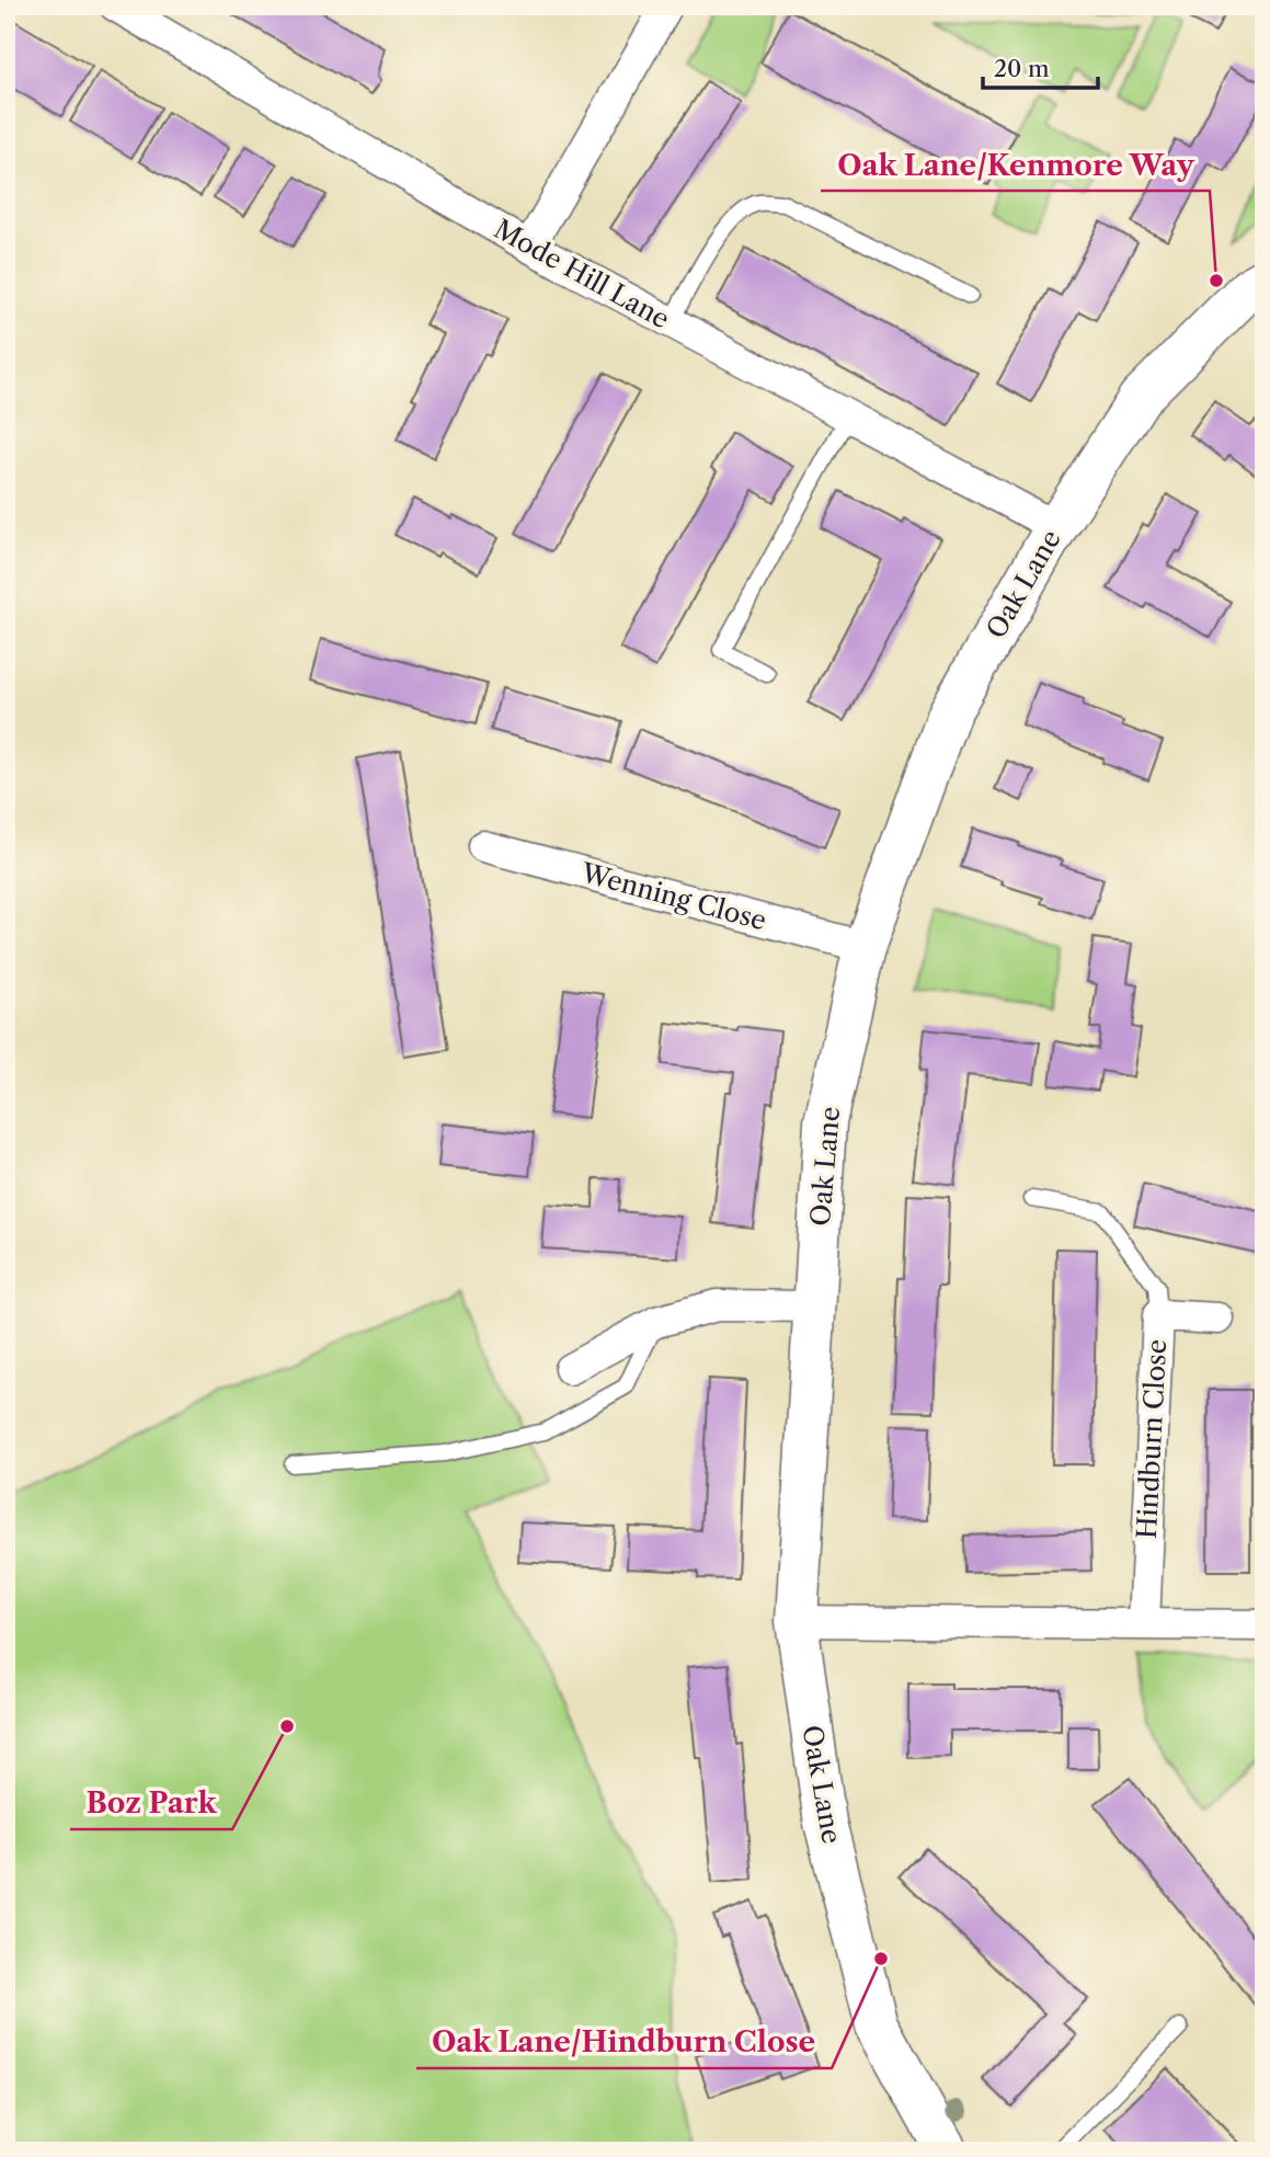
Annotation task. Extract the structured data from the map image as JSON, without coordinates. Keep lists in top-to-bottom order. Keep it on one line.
{"streets":{"street":["Mode Hill Lane","Oak Lane","Wenning Close","Hindburn Close"]},"crossings":[["Mode Hill Lane","Oak Lane"],["Oak Lane","Wenning Close"]],"places":["Oak Lane/Kenmore Way","Boz Park","Oak Lane/Hindburn Close"],"scale_bar":"20 m"}
